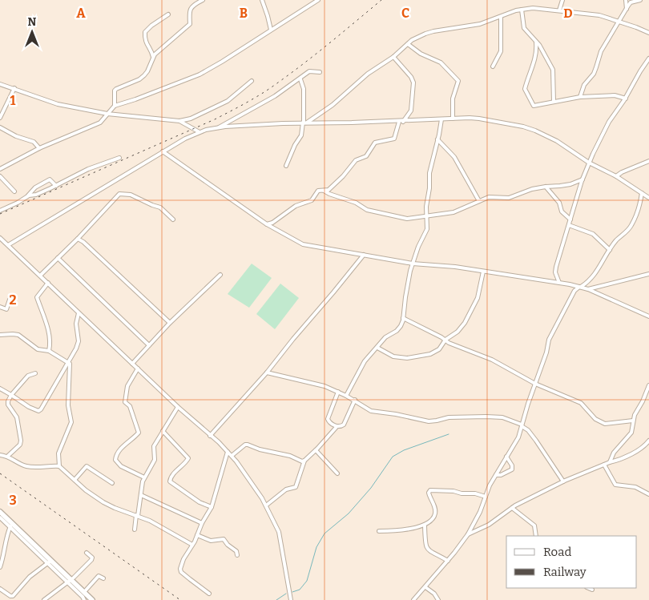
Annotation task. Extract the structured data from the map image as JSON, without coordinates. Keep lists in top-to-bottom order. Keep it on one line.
{"legend":["Road","Railway"],"north":"top","grid":{"columns":["A","B","C","D"],"rows":["1","2","3"]}}
